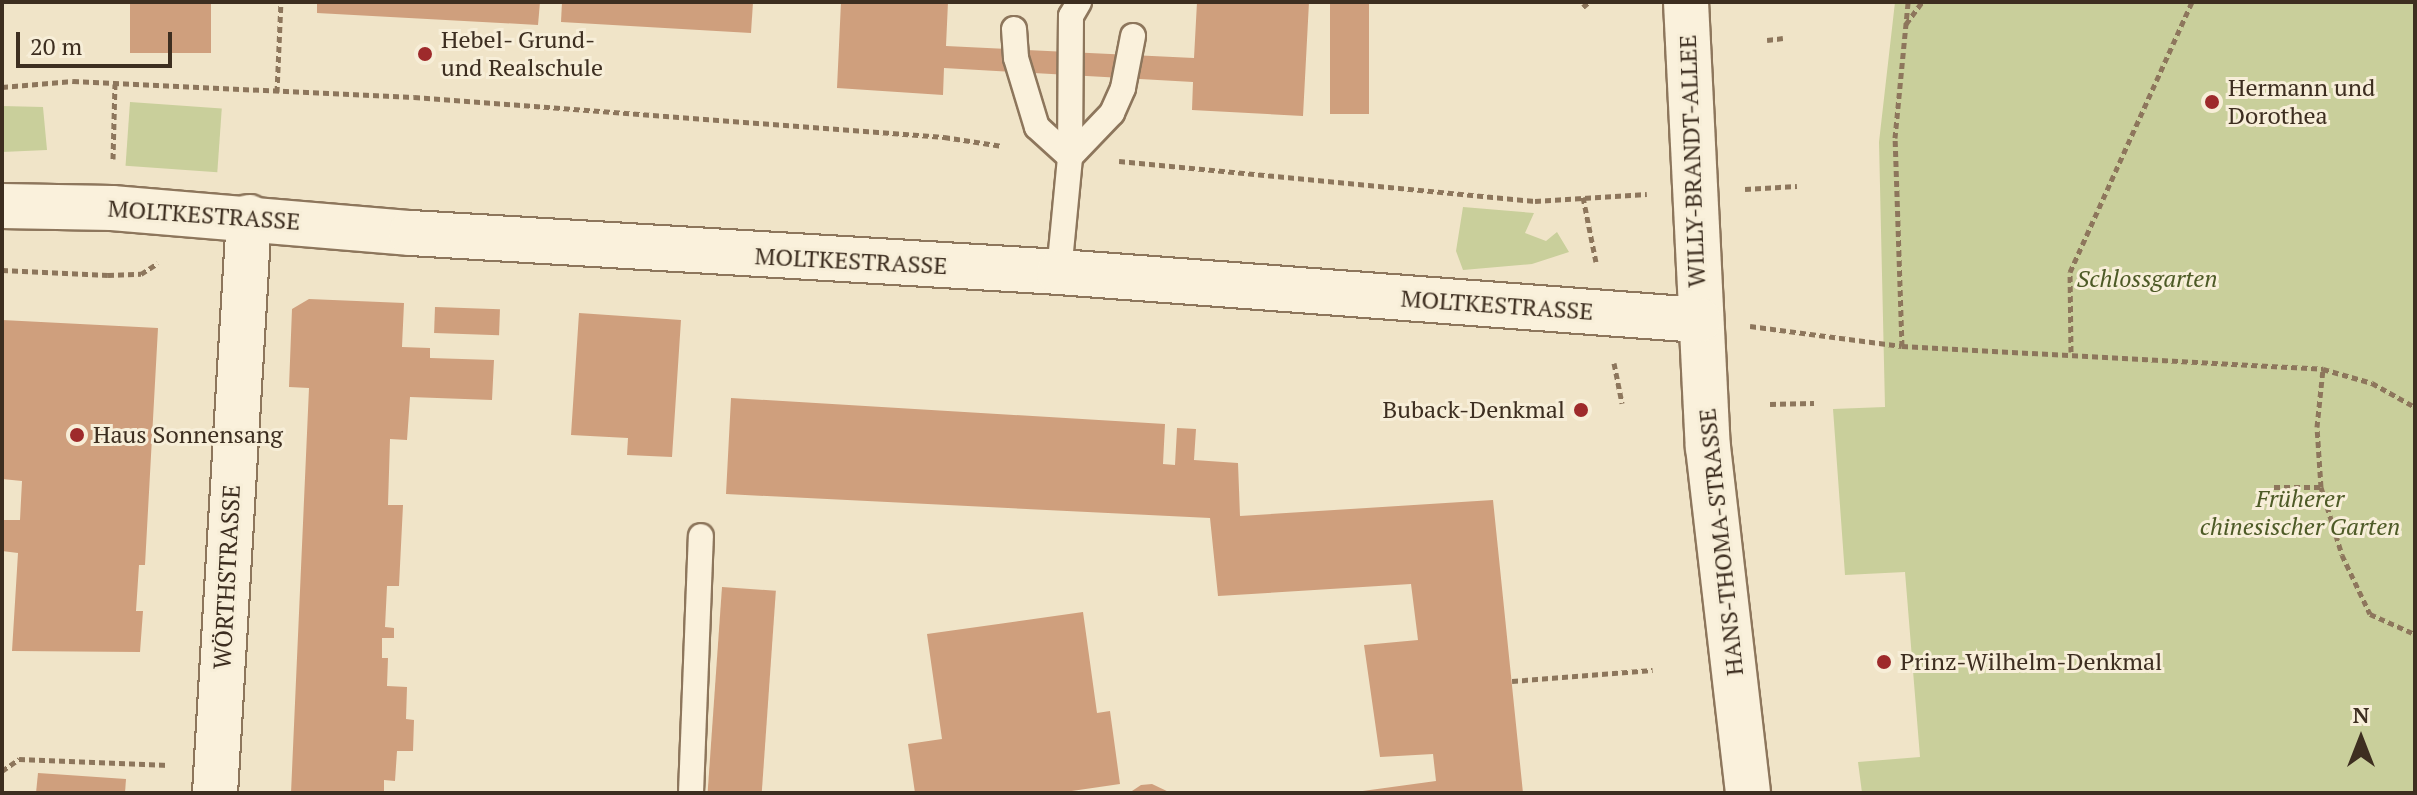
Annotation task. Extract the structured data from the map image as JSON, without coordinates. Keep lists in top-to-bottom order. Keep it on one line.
{"streets":{"main road":["WILLY-BRANDT-ALLEE","MOLTKESTRASSE","HANS-THOMA-STRASSE","WÖRTHSTRASSE"]},"crossings":[["WILLY-BRANDT-ALLEE","MOLTKESTRASSE"],["WILLY-BRANDT-ALLEE","HANS-THOMA-STRASSE"],["MOLTKESTRASSE","HANS-THOMA-STRASSE"],["MOLTKESTRASSE","WÖRTHSTRASSE"]],"parks":["Schlossgarten","Früherer chinesischer Garten"],"places":["Hebel- Grund- und Realschule","Hermann und Dorothea","Buback-Denkmal","Haus Sonnensang","Prinz-Wilhelm-Denkmal"],"scale_bar":"20 m","north":"top"}
